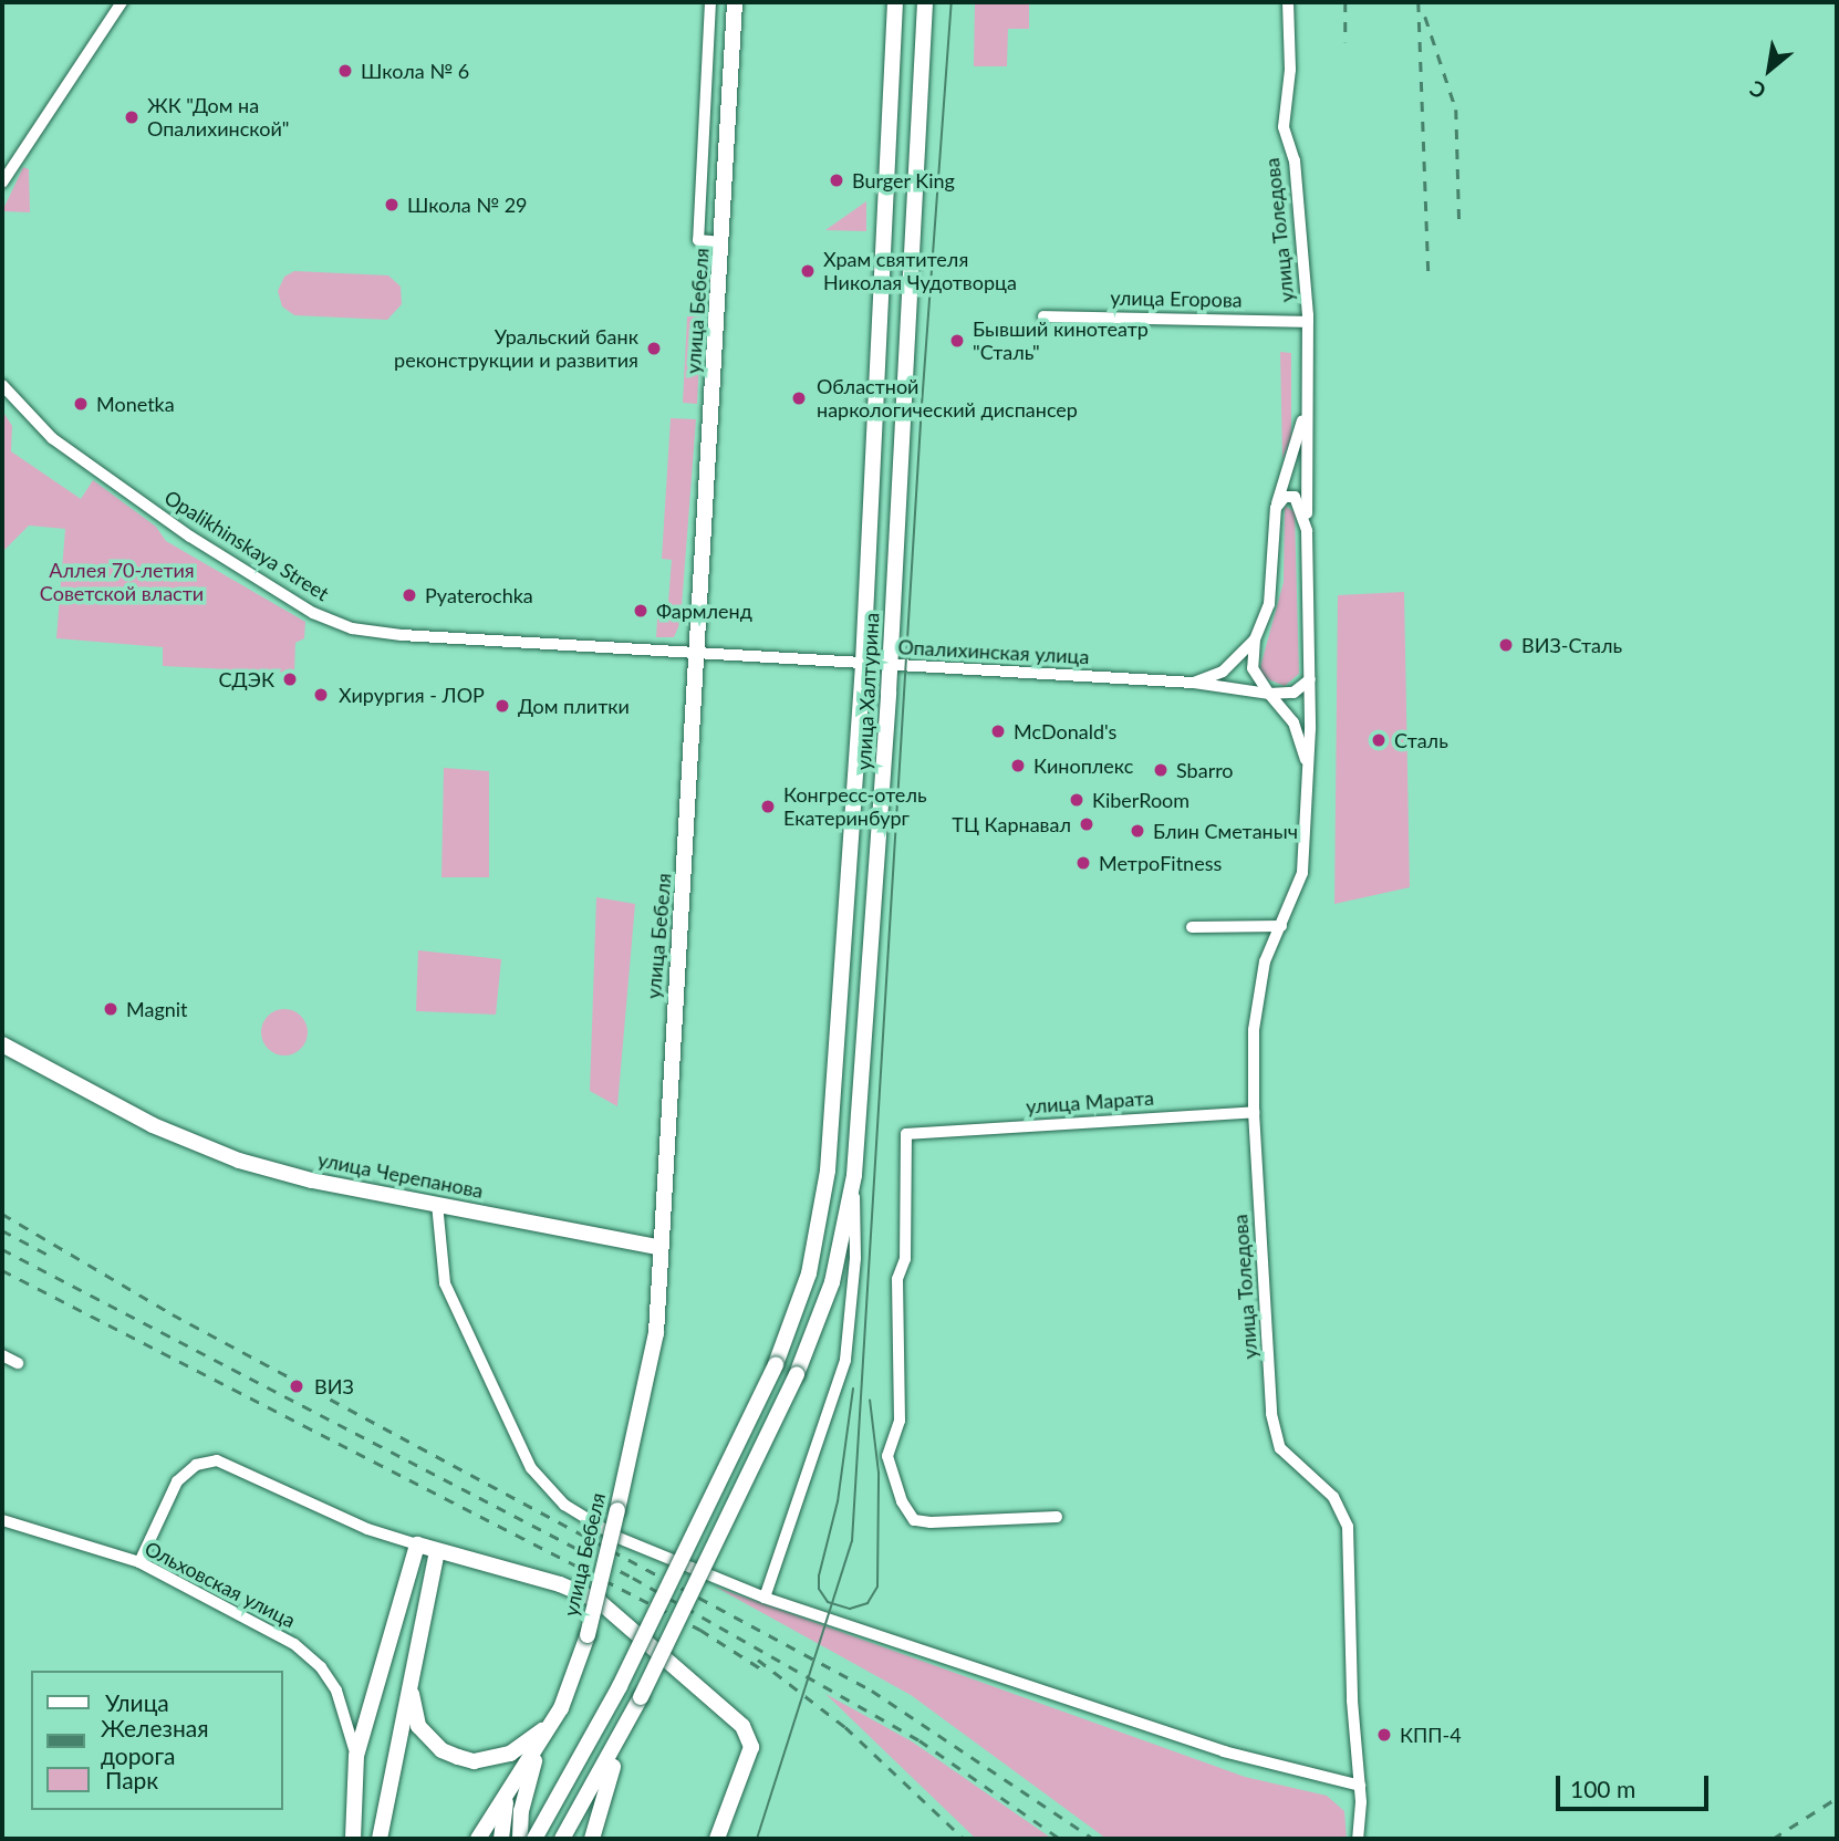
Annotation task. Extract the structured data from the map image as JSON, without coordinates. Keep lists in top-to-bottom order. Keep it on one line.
{"streets":{"main road":["улица Бебеля","улица Халтурина","улица Черепанова"],"street":["улица Толедова","улица Егорова","Opalikhinskaya Street","Опалихинская улица","улица Марата","Ольховская улица"]},"crossings":[["улица Толедова","улица Егорова"],["улица Толедова","улица Марата"],["улица Бебеля","Opalikhinskaya Street"],["улица Бебеля","Опалихинская улица"],["улица Бебеля","улица Черепанова"],["Opalikhinskaya Street","Опалихинская улица"],["Опалихинская улица","улица Халтурина"]],"parks":["Аллея 70-летия Советской власти"],"places":["Школа № 6","ЖК \"Дом на Опалихинской\"","Burger King","Школа № 29","Храм святителя Николая Чудотворца","Бывший кинотеатр \"Сталь\"","Уральский банк реконструкции и развития","Областной наркологический диспансер","Monetka","Pyaterochka","Фармленд","ВИЗ-Сталь","СДЭК","Хирургия - ЛОР","Дом плитки","McDonald's","Сталь","Киноплекс","Sbarro","KiberRoom","Конгресс-отель Екатеринбург","ТЦ Карнавал","Блин Сметаныч","МетроFitness","Magnit","ВИЗ","КПП-4"],"legend":["Улица","Железная дорога","Парк"],"scale_bar":"100 m","north":"bottom left"}
